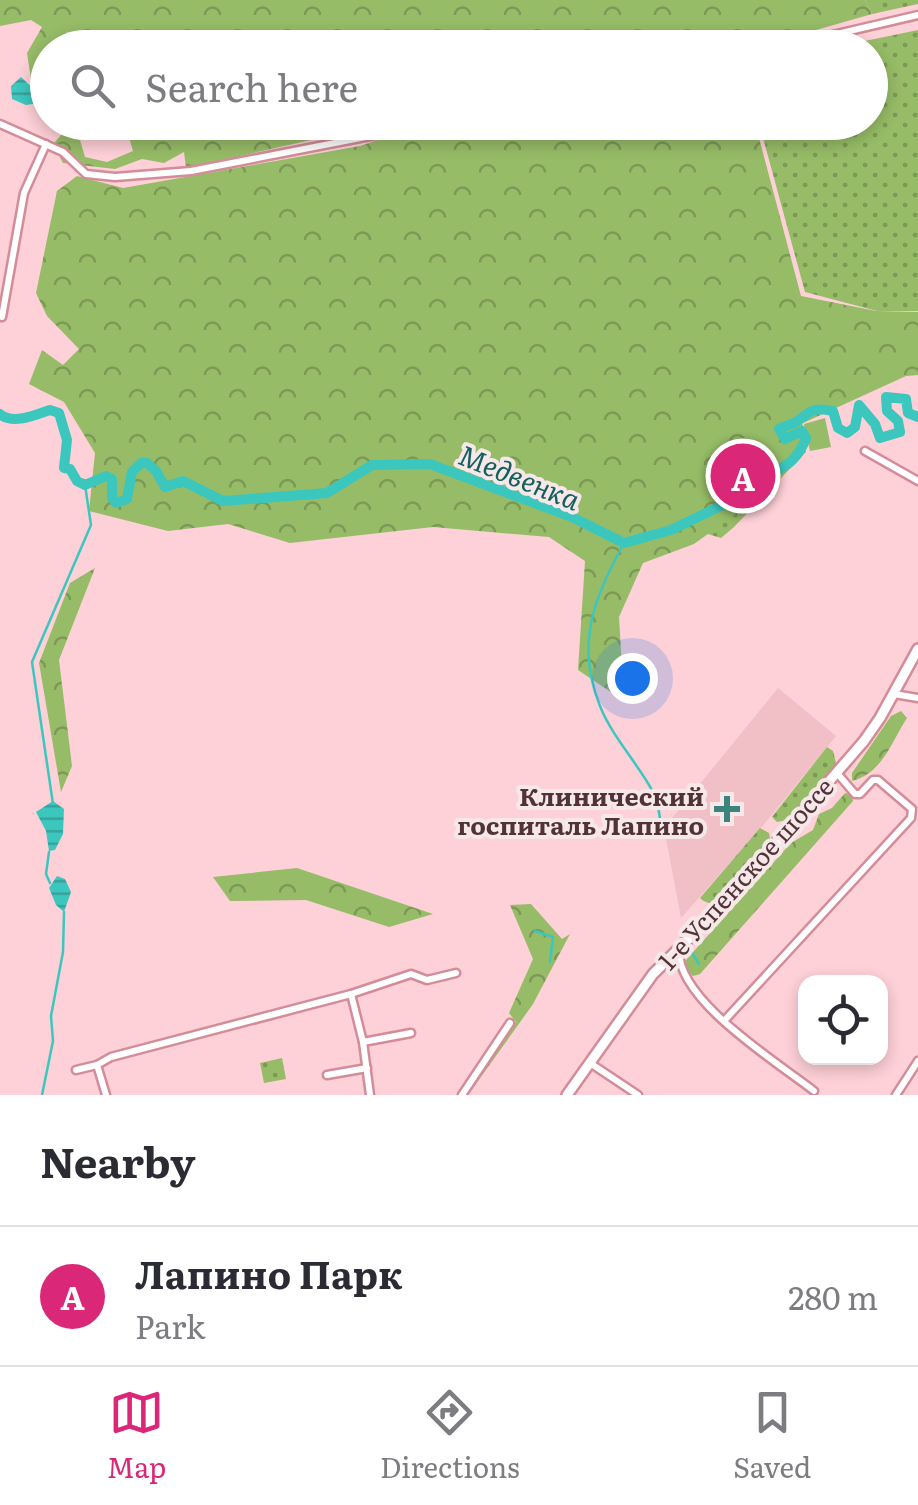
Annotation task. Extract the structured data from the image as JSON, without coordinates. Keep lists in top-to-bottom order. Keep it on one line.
{"streets":{"main road":["1-е Успенское шоссе"]},"water":["Медвенка"],"places":{"health":["Клинический госпиталь Лапино"]},"page":{"search":"Search here","pins":"A","heading":"Nearby","list":[{"mark":"A","name":"Лапино Парк","note":"Park","value":"280 m"}],"nav":["Map","Directions","Saved"]}}
